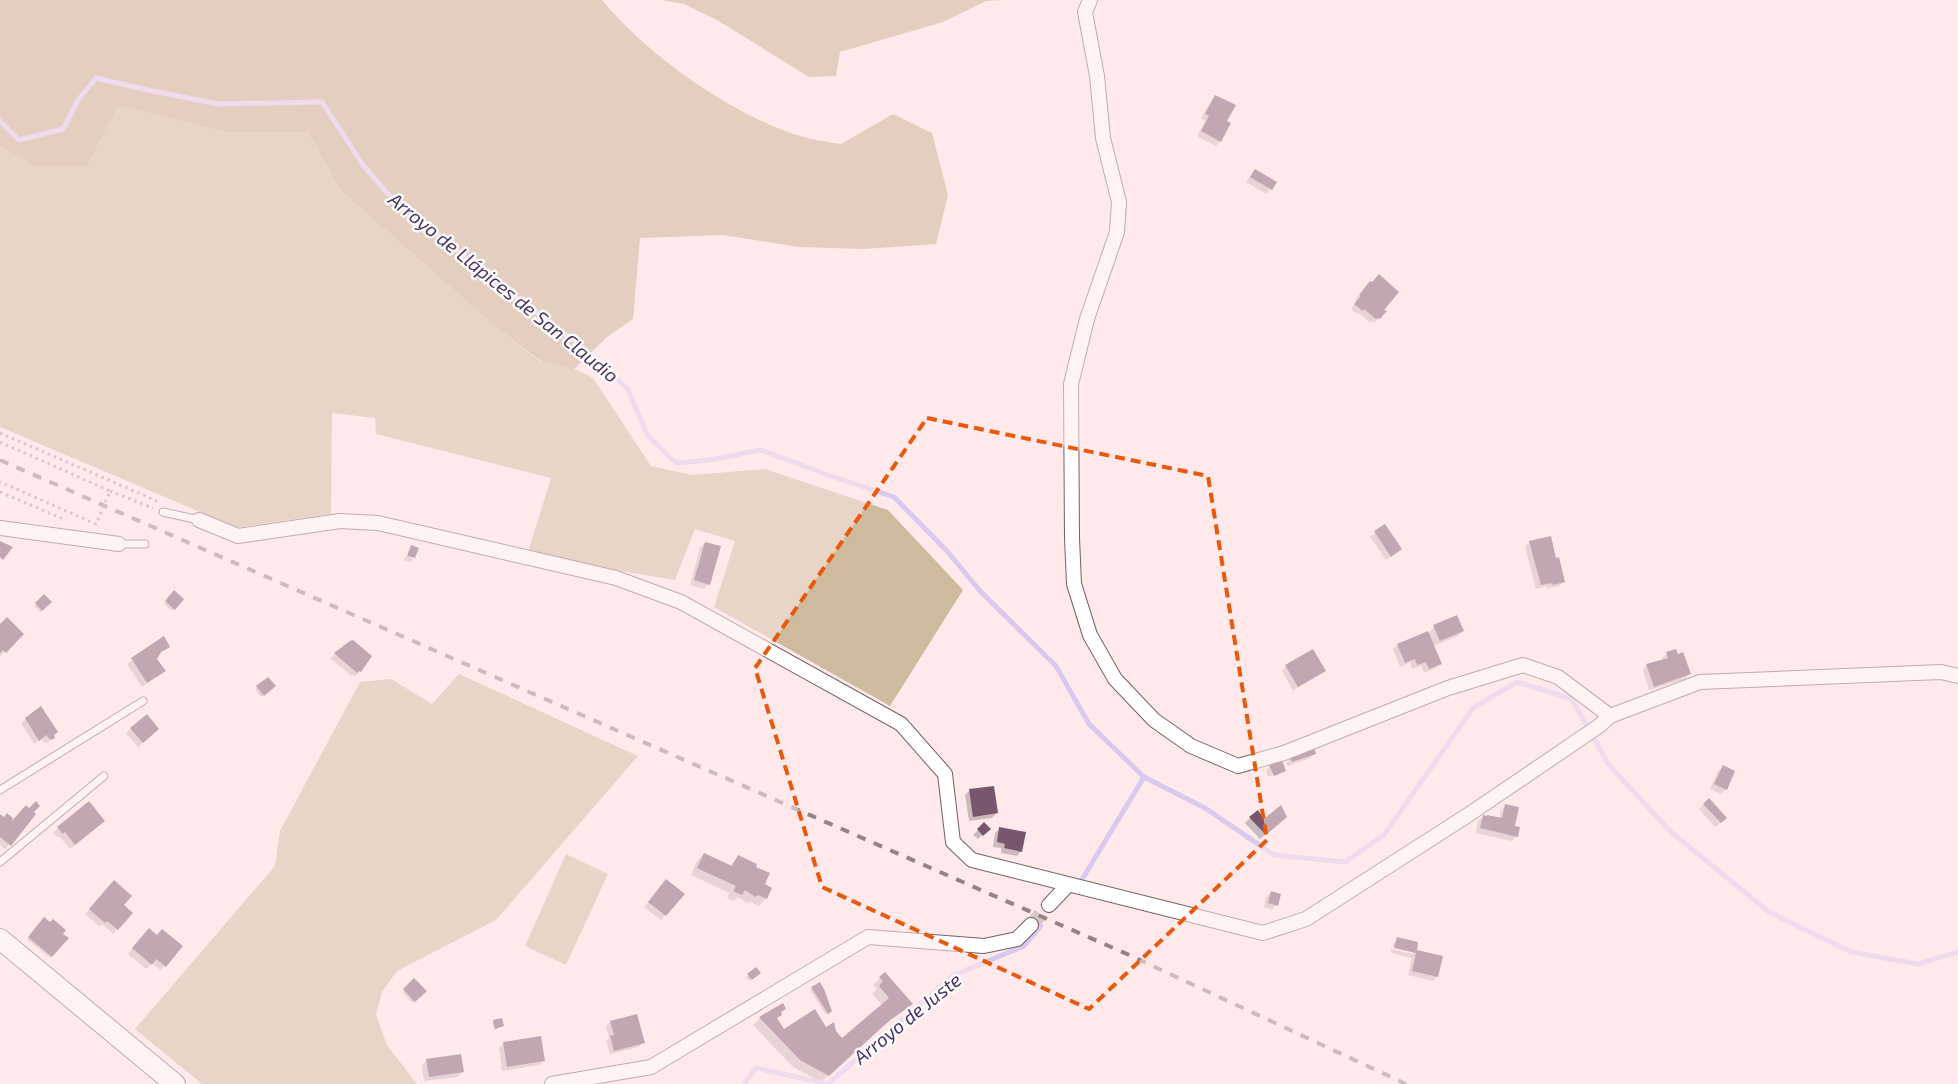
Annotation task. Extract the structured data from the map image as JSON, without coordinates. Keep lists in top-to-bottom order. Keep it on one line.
{"water":["Arroyo de Llápices de San Claudio","Arroyo de Juste"]}
